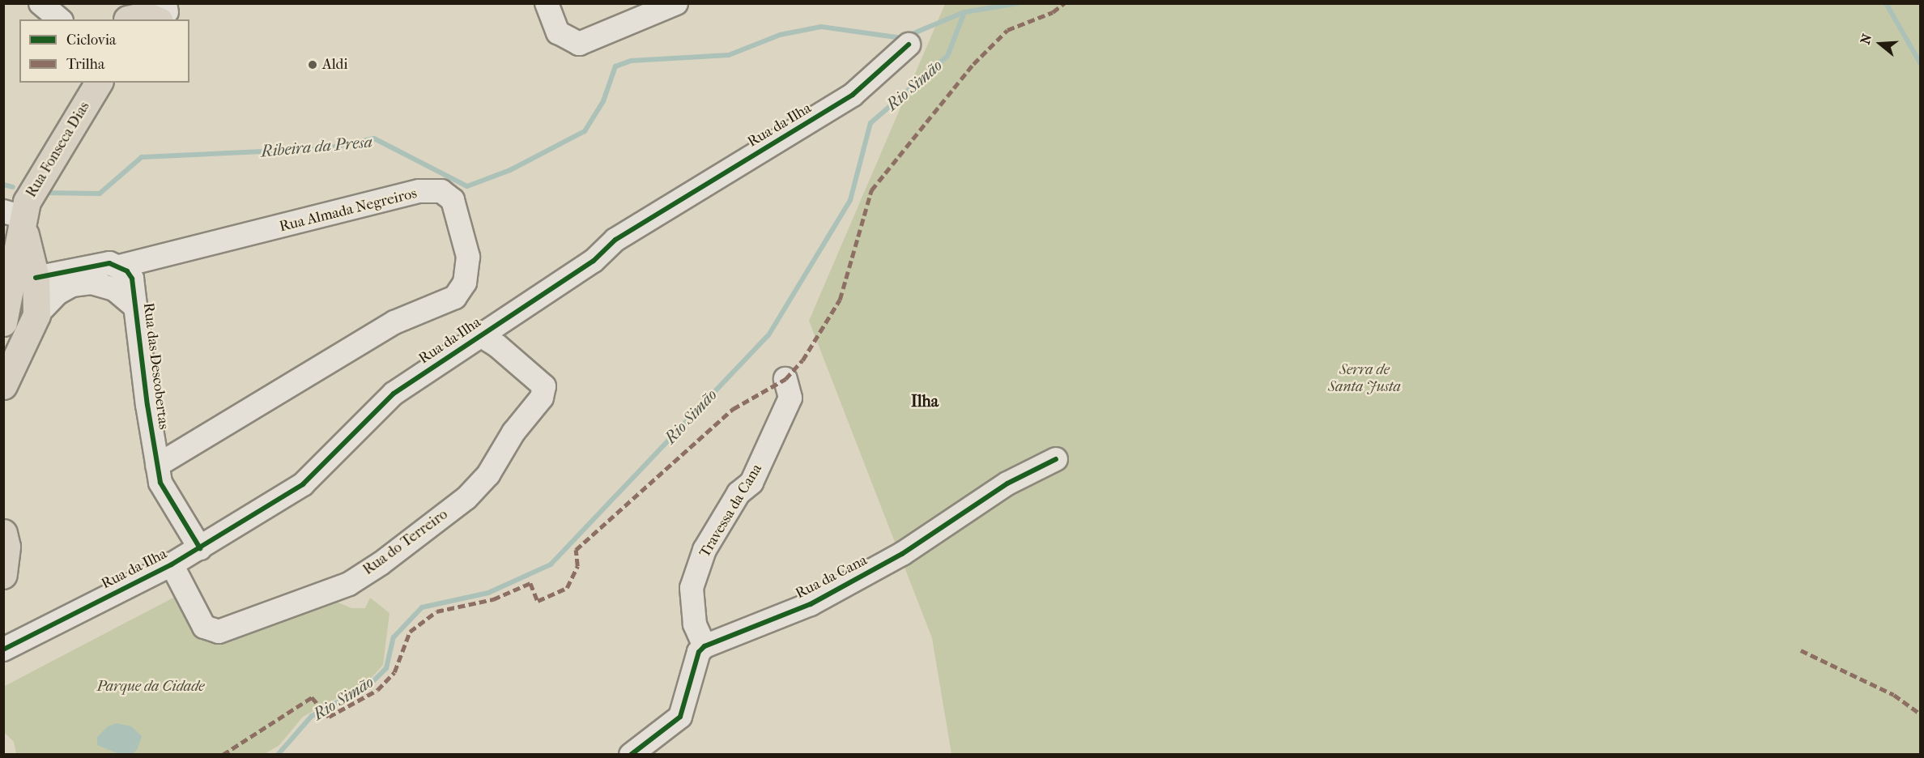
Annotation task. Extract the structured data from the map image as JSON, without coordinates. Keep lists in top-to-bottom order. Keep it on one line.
{"streets":{"main road":["Rua Fonseca Dias"],"street":["Rua da Ilha","Rua Almada Negreiros","Rua das Descobertas","Travessa da Cana","Rua do Terreiro","Rua da Cana"]},"crossings":[["Rua da Ilha","Rua das Descobertas"],["Rua da Ilha","Rua do Terreiro"],["Rua Almada Negreiros","Rua das Descobertas"],["Travessa da Cana","Rua da Cana"]],"districts":["Ilha"],"water":["Rio Simão","Ribeira da Presa"],"parks":["Serra de Santa Justa","Parque da Cidade"],"places":["Aldi"],"legend":["Ciclovia","Trilha"],"north":"left"}
